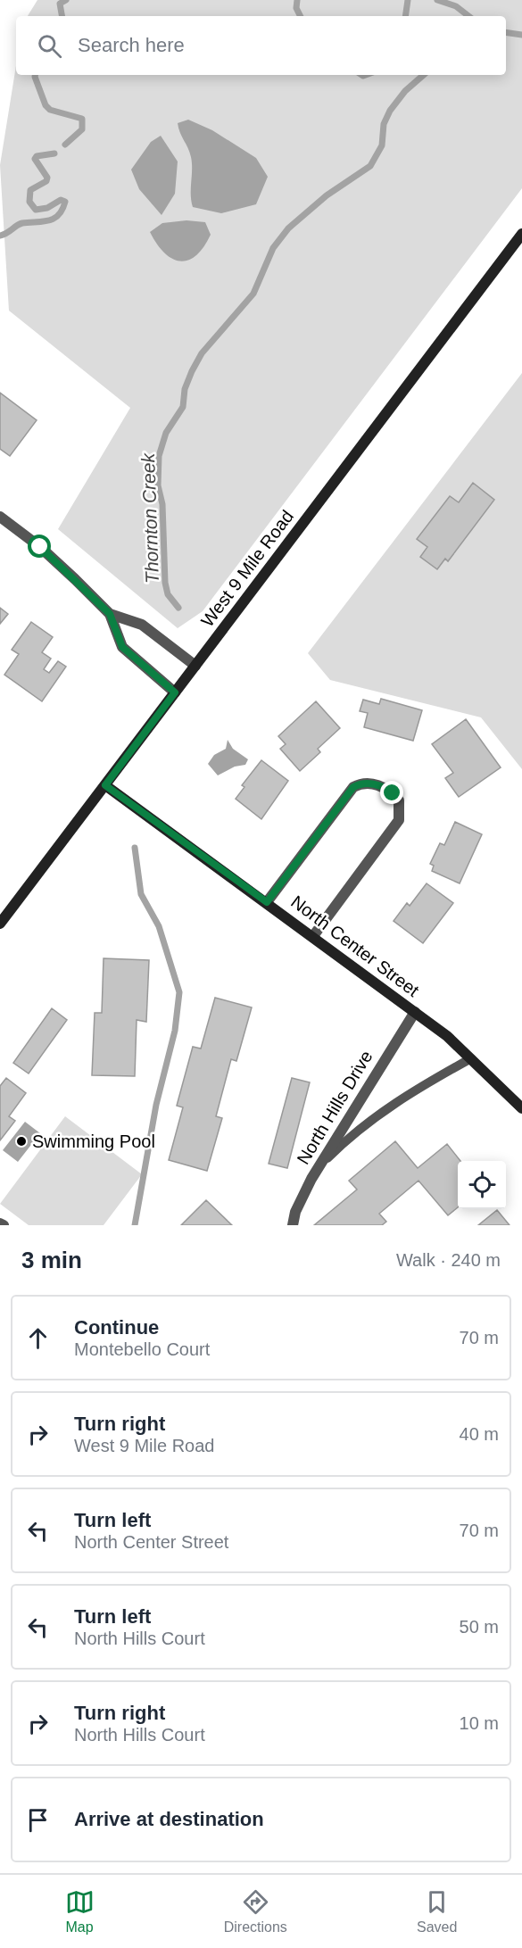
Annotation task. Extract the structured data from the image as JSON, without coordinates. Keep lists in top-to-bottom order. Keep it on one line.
{"streets":{"street":["West 9 Mile Road","North Center Street","North Hills Drive"]},"crossings":[["West 9 Mile Road","North Center Street"],["North Center Street","North Hills Drive"]],"water":["Thornton Creek"],"places":["Swimming Pool"],"page":{"search":"Search here","heading":["3 min","Walk · 240 m"],"list":[["Continue","Montebello Court","70 m"],["Turn right","West 9 Mile Road","40 m"],["Turn left","North Center Street","70 m"],["Turn left","North Hills Court","50 m"],["Turn right","North Hills Court","10 m"],"Arrive at destination"],"nav":["Map","Directions","Saved"]}}
